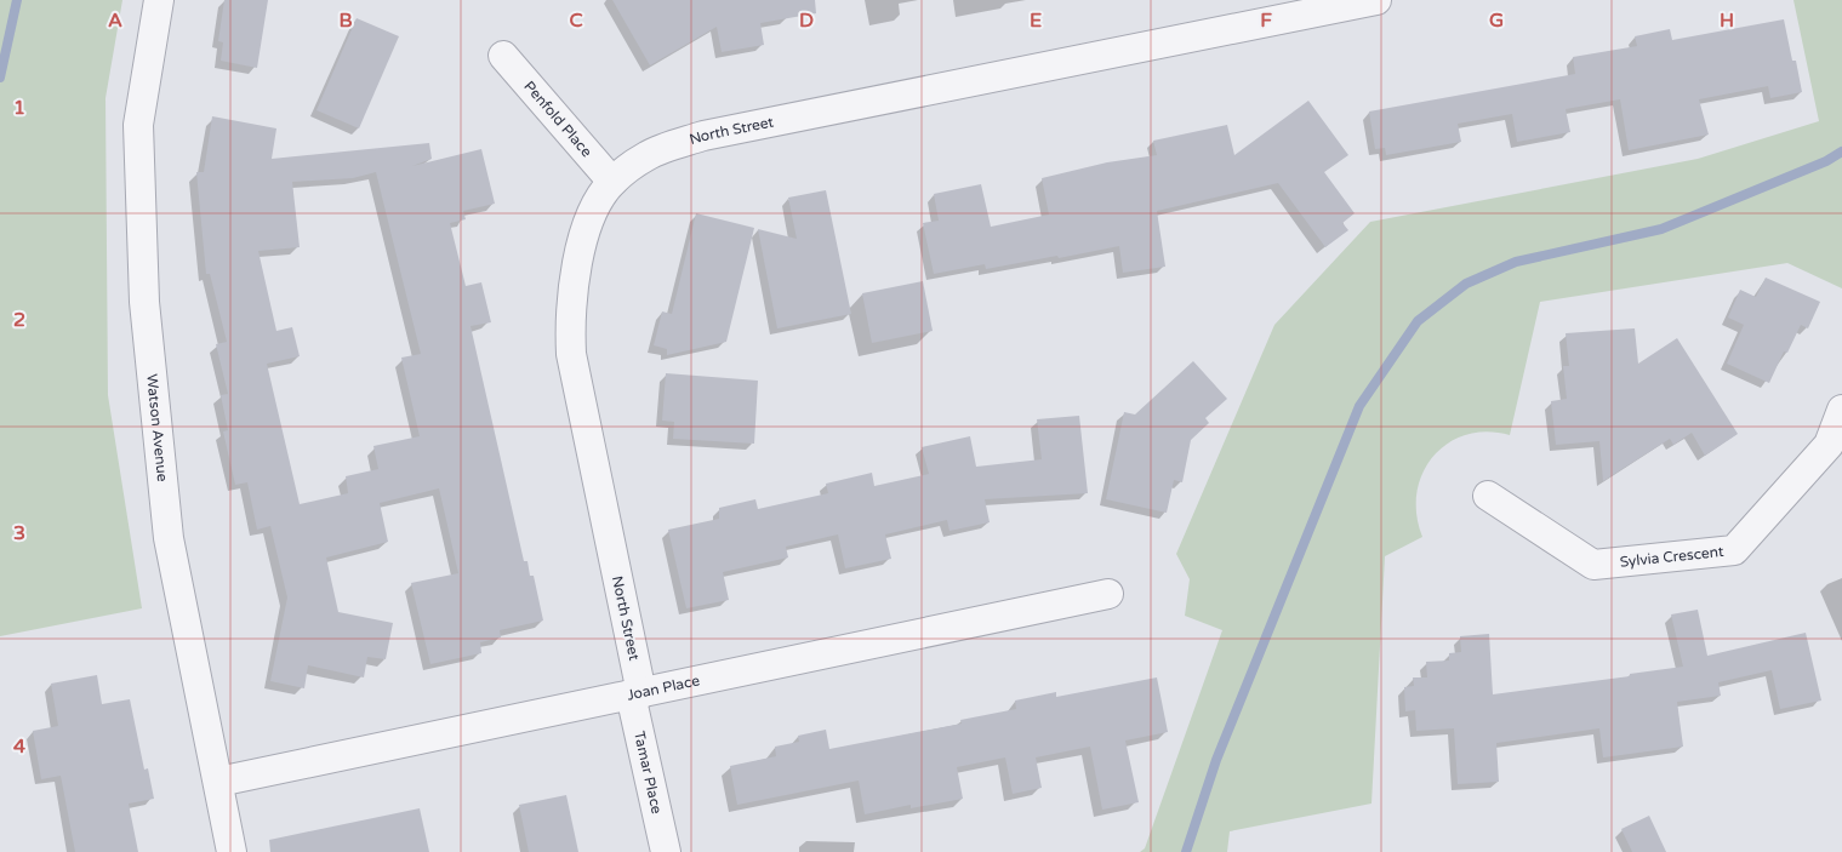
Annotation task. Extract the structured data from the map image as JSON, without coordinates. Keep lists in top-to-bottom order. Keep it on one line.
{"streets":{"street":["Penfold Place","North Street","Watson Avenue","Sylvia Crescent","Joan Place","Tamar Place"]},"crossings":[["Penfold Place","North Street"],["North Street","Joan Place"],["North Street","Tamar Place"],["Watson Avenue","Joan Place"],["Joan Place","Tamar Place"]],"grid":{"columns":["A","B","C","D","E","F","G","H"],"rows":["1","2","3","4"]}}
